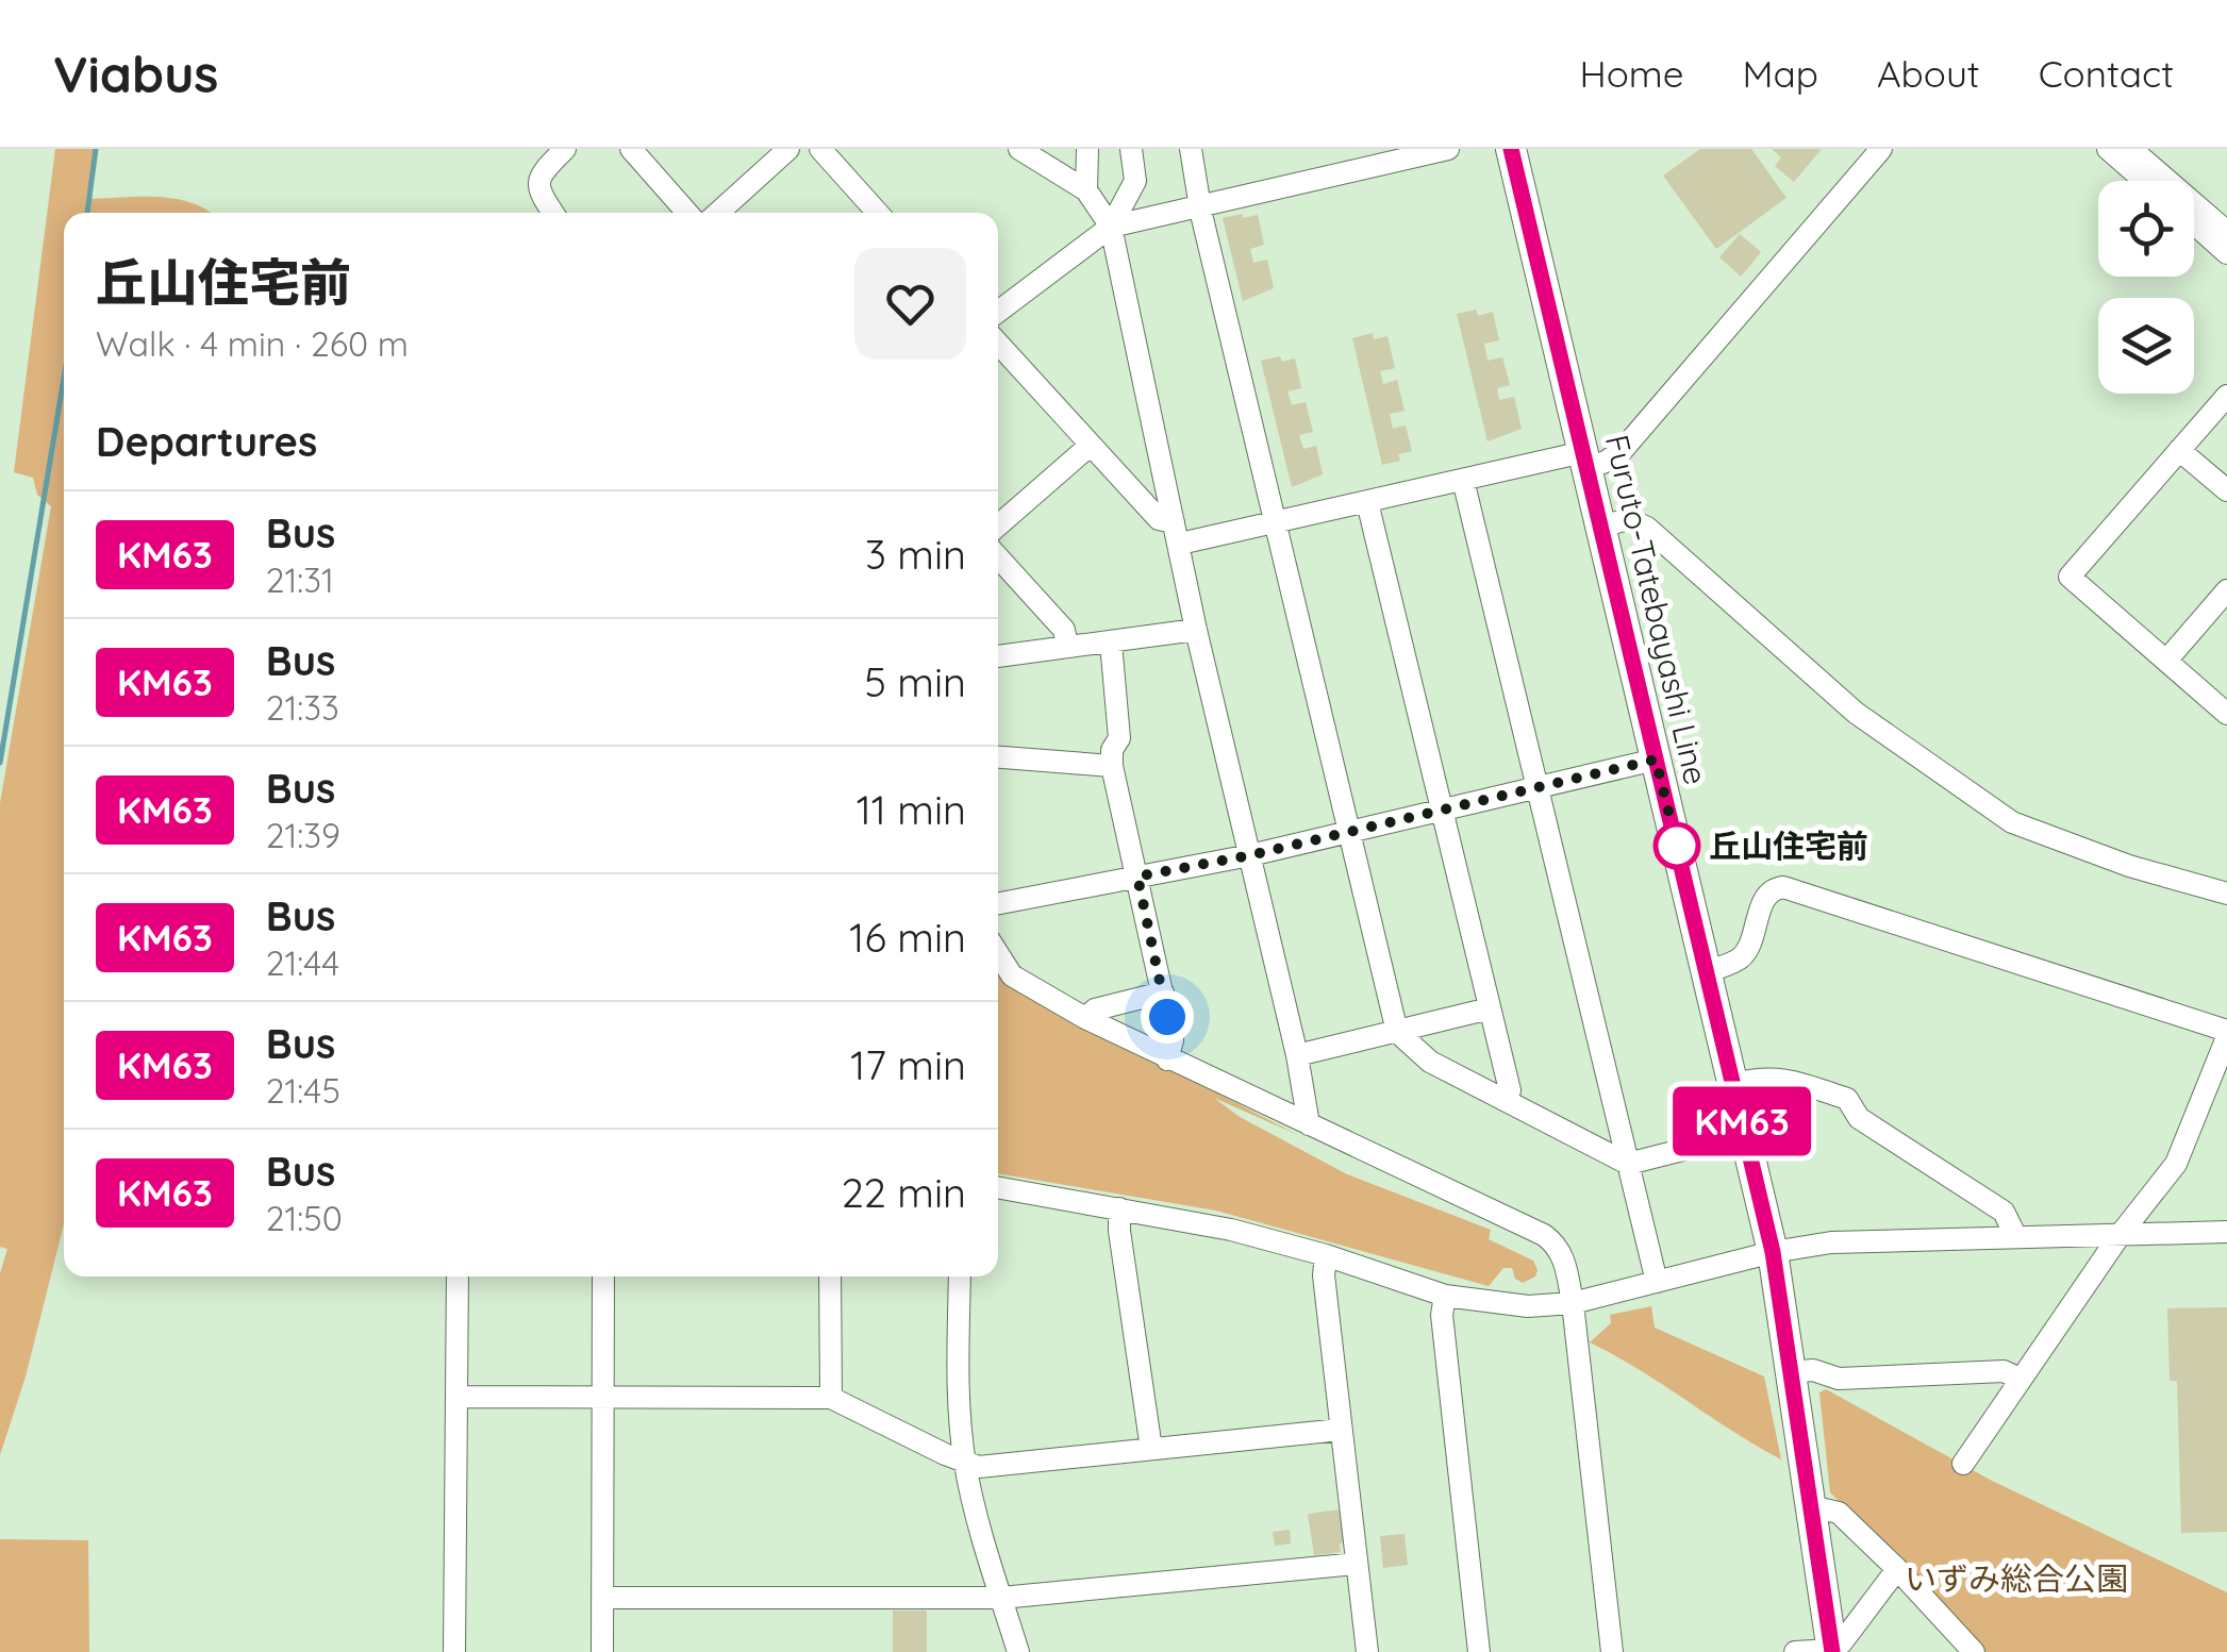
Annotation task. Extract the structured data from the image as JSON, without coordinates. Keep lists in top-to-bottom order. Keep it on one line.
{"streets":{"main road":["Furuto-Tatebayashi Line"]},"parks":["いずみ総合公園"],"places":["丘山住宅前"],"lines":["bus line KM63"],"page":{"header":"Viabus","nav":["Home","Map","About","Contact"],"on_map":"KM63","heading":[["丘山住宅前","Walk · 4 min · 260 m"],"Departures"],"list":[{"mark":"KM63","name":"Bus","note":"21:31","value":"3 min"},{"mark":"KM63","name":"Bus","note":"21:33","value":"5 min"},{"mark":"KM63","name":"Bus","note":"21:39","value":"11 min"},{"mark":"KM63","name":"Bus","note":"21:44","value":"16 min"},{"mark":"KM63","name":"Bus","note":"21:45","value":"17 min"},{"mark":"KM63","name":"Bus","note":"21:50","value":"22 min"}]}}
